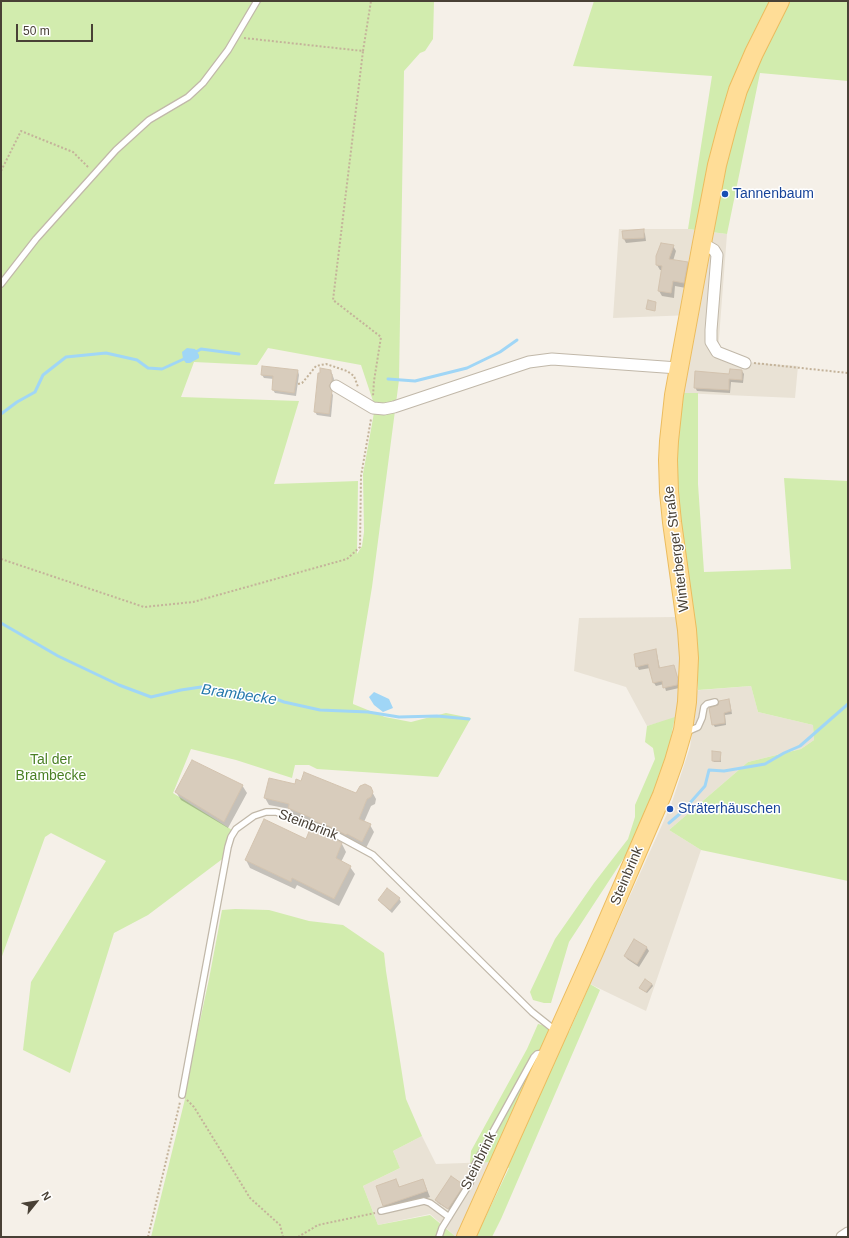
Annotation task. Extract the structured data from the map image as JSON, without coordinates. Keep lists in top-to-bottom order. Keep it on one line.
{"streets":{"main road":["Winterberger Straße","Steinbrink"]},"crossings":[["Winterberger Straße","Steinbrink"]],"water":["Brambecke"],"parks":["Tal der Brambecke"],"places":["Tannenbaum","Sträterhäuschen"],"scale_bar":"50 m","north":"top right"}
